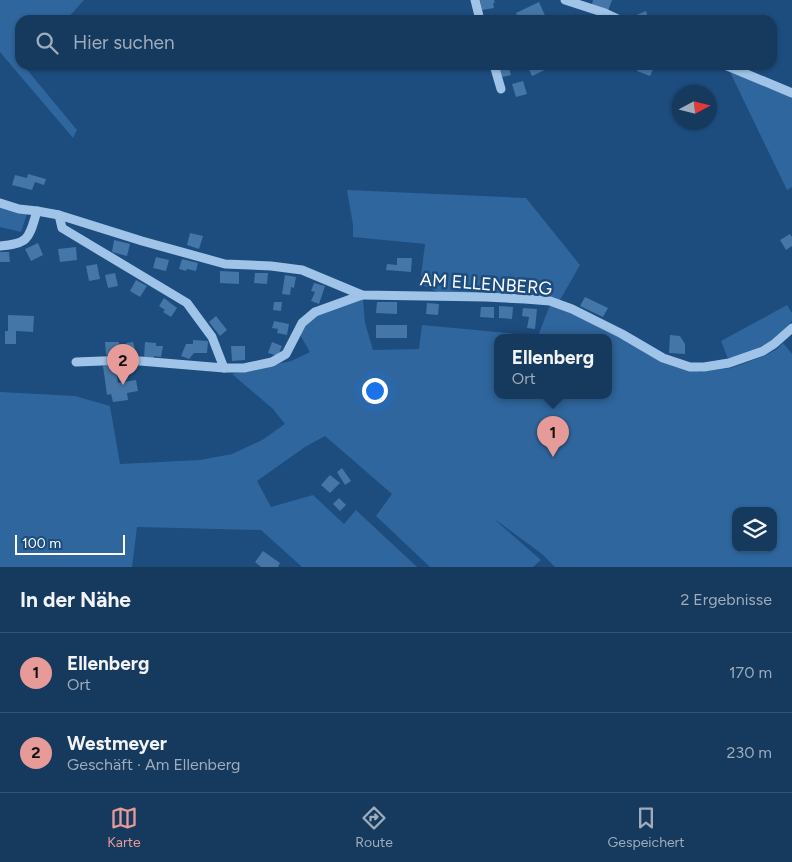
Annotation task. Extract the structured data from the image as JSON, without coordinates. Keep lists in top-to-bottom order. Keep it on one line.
{"streets":{"street":["AM ELLENBERG"]},"scale_bar":"100 m","north":"right","page":{"search":"Hier suchen","popup":["Ellenberg","Ort"],"pins":["2","1"],"scale":"100 m","heading":["In der Nähe","2 Ergebnisse"],"list":[{"mark":"1","name":"Ellenberg","note":"Ort","value":"170 m"},{"mark":"2","name":"Westmeyer","note":"Geschäft · Am Ellenberg","value":"230 m"}],"nav":["Karte","Route","Gespeichert"]}}
